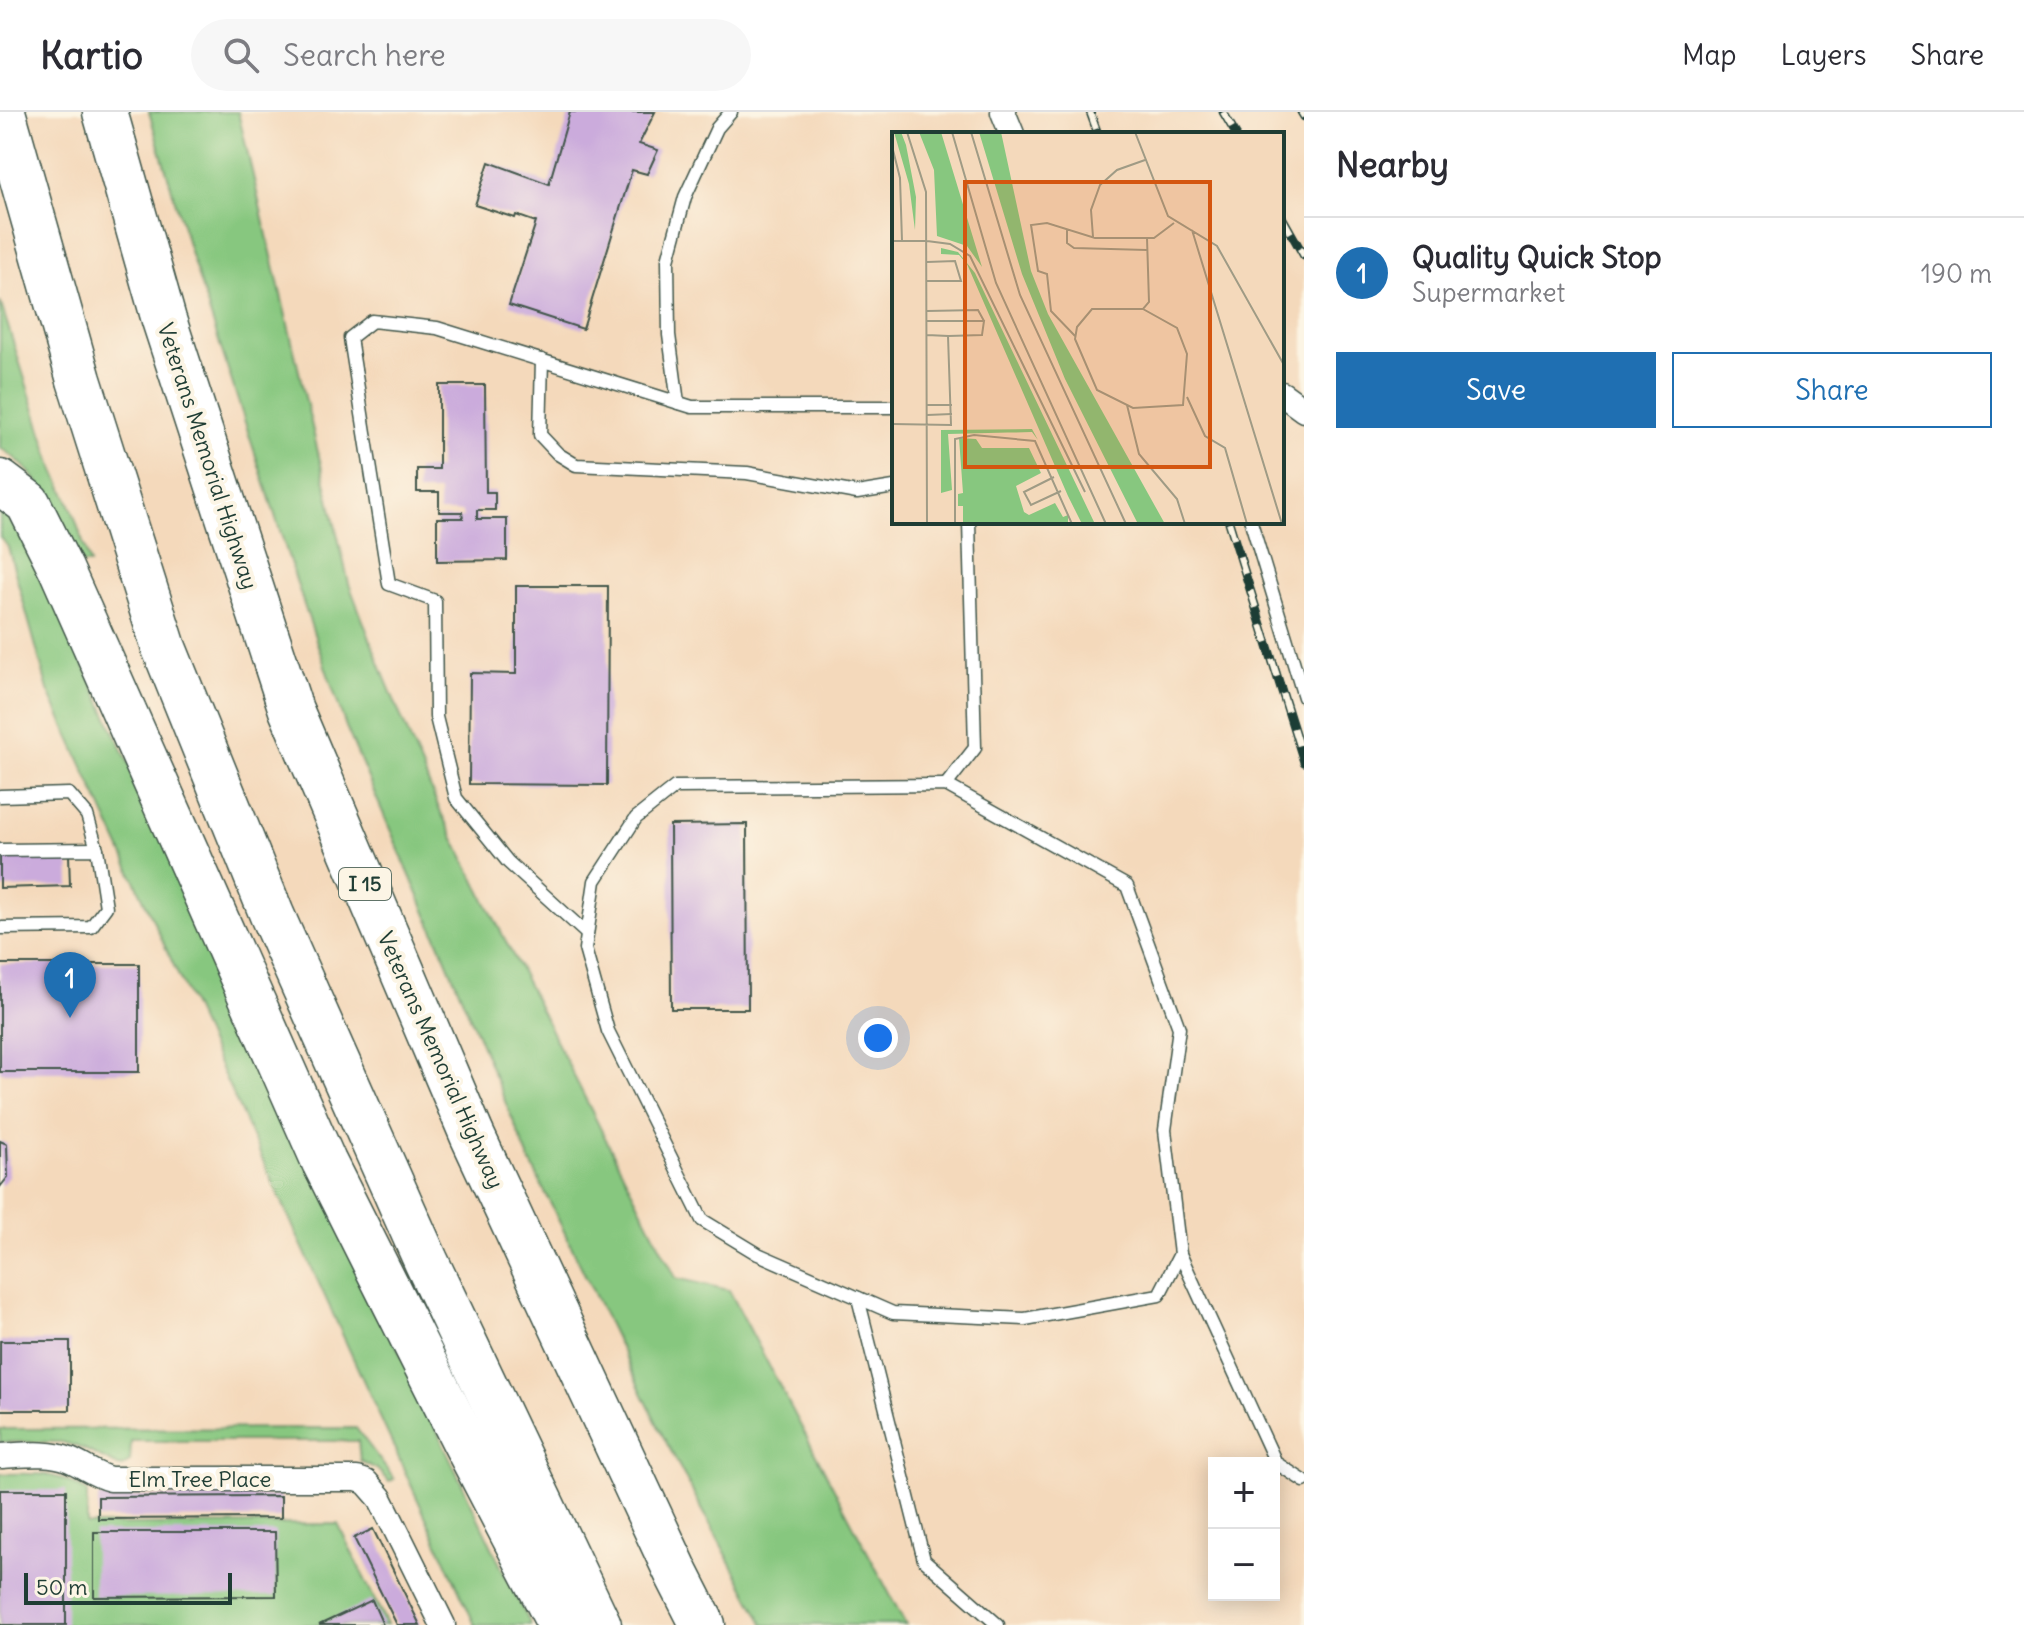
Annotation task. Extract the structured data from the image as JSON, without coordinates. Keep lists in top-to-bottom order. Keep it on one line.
{"streets":{"highway":["Veterans Memorial Highway","I 15"],"street":["Elm Tree Place"]},"scale_bar":"50 m","page":{"header":"Kartio","search":"Search here","nav":["Map","Layers","Share"],"heading":"Nearby","list":[{"mark":"1","name":"Quality Quick Stop","note":"Supermarket","value":"190 m"}],"buttons":["Save","Share"],"pins":"1","map_buttons":["+","−"],"scale":"50 m"}}
